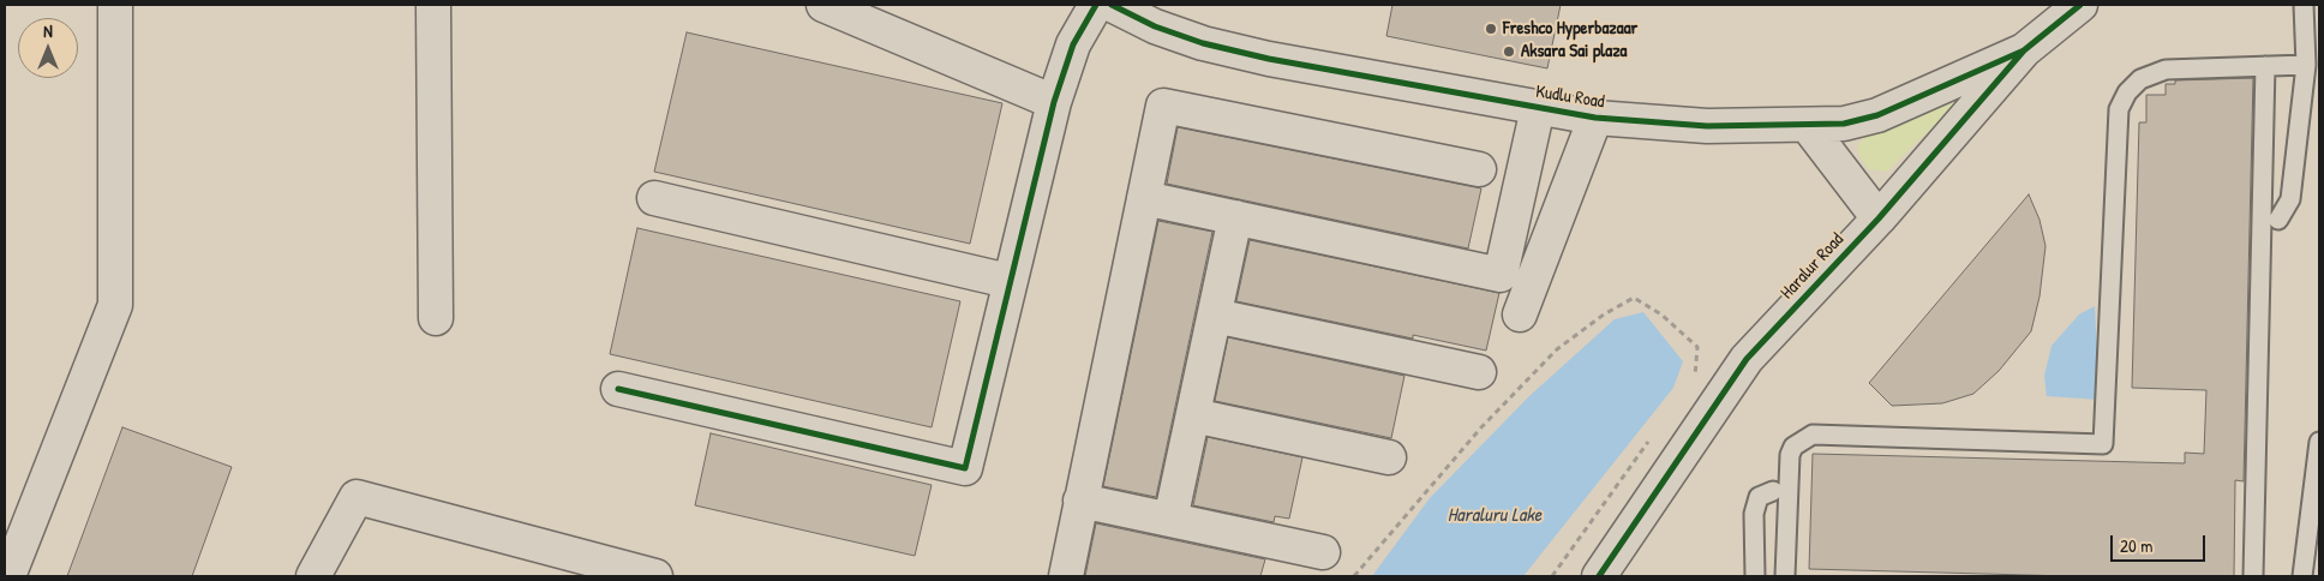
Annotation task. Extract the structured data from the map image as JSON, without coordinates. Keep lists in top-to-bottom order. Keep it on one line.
{"streets":{"street":["Kudlu Road","Haralur Road"]},"crossings":[["Kudlu Road","Haralur Road"]],"water":["Haraluru Lake"],"places":["Freshco Hyperbazaar","Aksara Sai plaza"],"scale_bar":"20 m","north":"top"}
